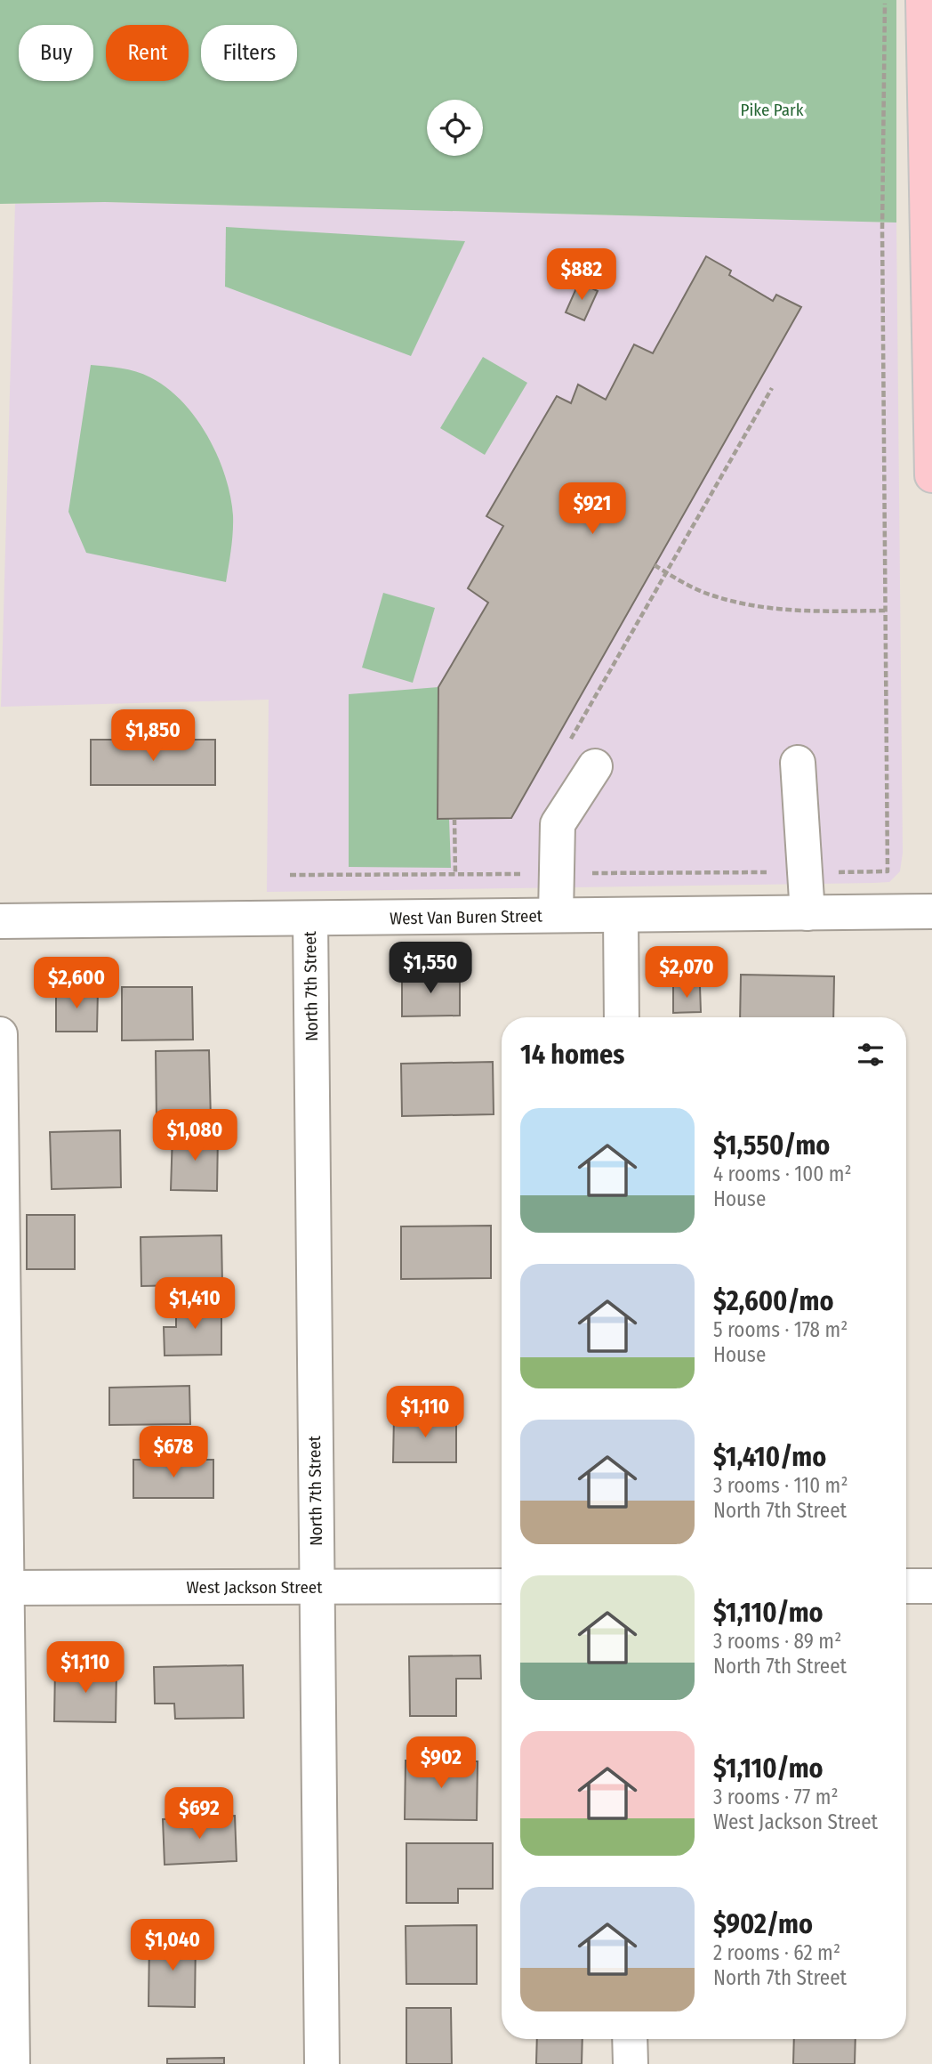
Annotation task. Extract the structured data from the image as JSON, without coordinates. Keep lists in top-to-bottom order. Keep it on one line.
{"streets":{"street":["West Van Buren Street","North 7th Street","West Jackson Street"]},"crossings":[["West Van Buren Street","North 7th Street"],["North 7th Street","West Jackson Street"]],"parks":["Pike Park"],"page":{"chip":["Buy","Rent","Filters"],"price":["$882","$921","$1,850","$1,550","$2,070","$2,600","$1,080","$1,410","$1,110","$678","$1,110","$902","$692","$1,040"],"heading":"14 homes","list":[{"name":"$1,550/mo","note":"4 rooms · 100 m² · House"},{"name":"$2,600/mo","note":"5 rooms · 178 m² · House"},{"name":"$1,410/mo","note":"3 rooms · 110 m² · North 7th Street"},{"name":"$1,110/mo","note":"3 rooms · 89 m² · North 7th Street"},{"name":"$1,110/mo","note":"3 rooms · 77 m² · West Jackson Street"},{"name":"$902/mo","note":"2 rooms · 62 m² · North 7th Street"}]}}
